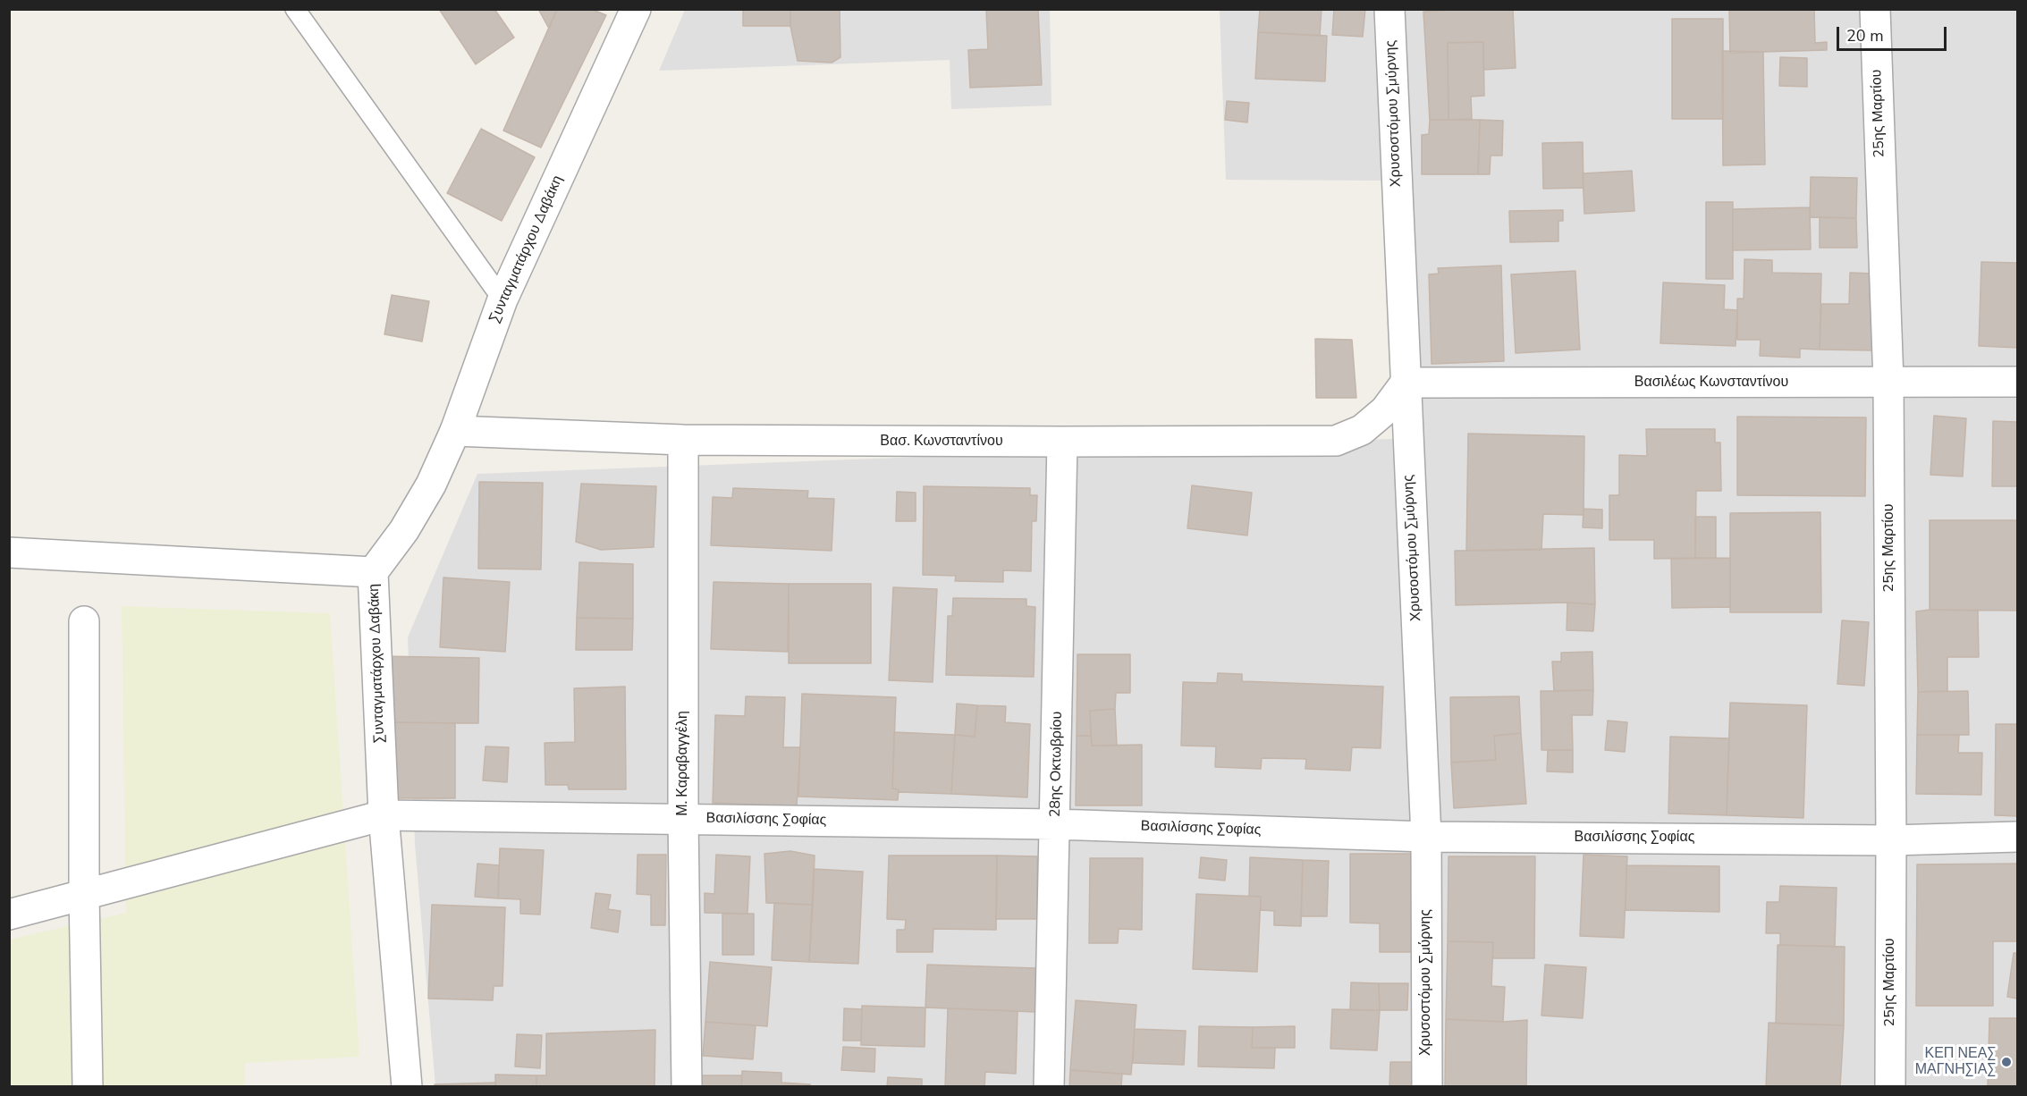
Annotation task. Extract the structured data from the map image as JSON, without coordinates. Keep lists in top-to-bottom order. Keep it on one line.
{"streets":{"street":["Χρυσοστόμου Σμύρνης","25ης Μαρτίου","Συνταγματάρχου Δαβάκη","Βασιλέως Κωνσταντίνου","Βασ. Κωνσταντίνου","Μ. Καραβαγγέλη","28ης Οκτωβρίου","Βασιλίσσης Σοφίας"]},"crossings":[["Χρυσοστόμου Σμύρνης","Βασιλέως Κωνσταντίνου"],["Χρυσοστόμου Σμύρνης","Βασ. Κωνσταντίνου"],["Χρυσοστόμου Σμύρνης","Βασιλίσσης Σοφίας"],["25ης Μαρτίου","Βασιλέως Κωνσταντίνου"],["25ης Μαρτίου","Βασιλίσσης Σοφίας"],["Συνταγματάρχου Δαβάκη","Βασ. Κωνσταντίνου"],["Συνταγματάρχου Δαβάκη","Βασιλίσσης Σοφίας"],["Βασιλέως Κωνσταντίνου","Βασ. Κωνσταντίνου"],["Βασ. Κωνσταντίνου","Μ. Καραβαγγέλη"],["Βασ. Κωνσταντίνου","28ης Οκτωβρίου"],["Μ. Καραβαγγέλη","Βασιλίσσης Σοφίας"],["28ης Οκτωβρίου","Βασιλίσσης Σοφίας"]],"places":["ΚΕΠ ΝΕΑΣ ΜΑΓΝΗΣΙΑΣ"],"scale_bar":"20 m"}
